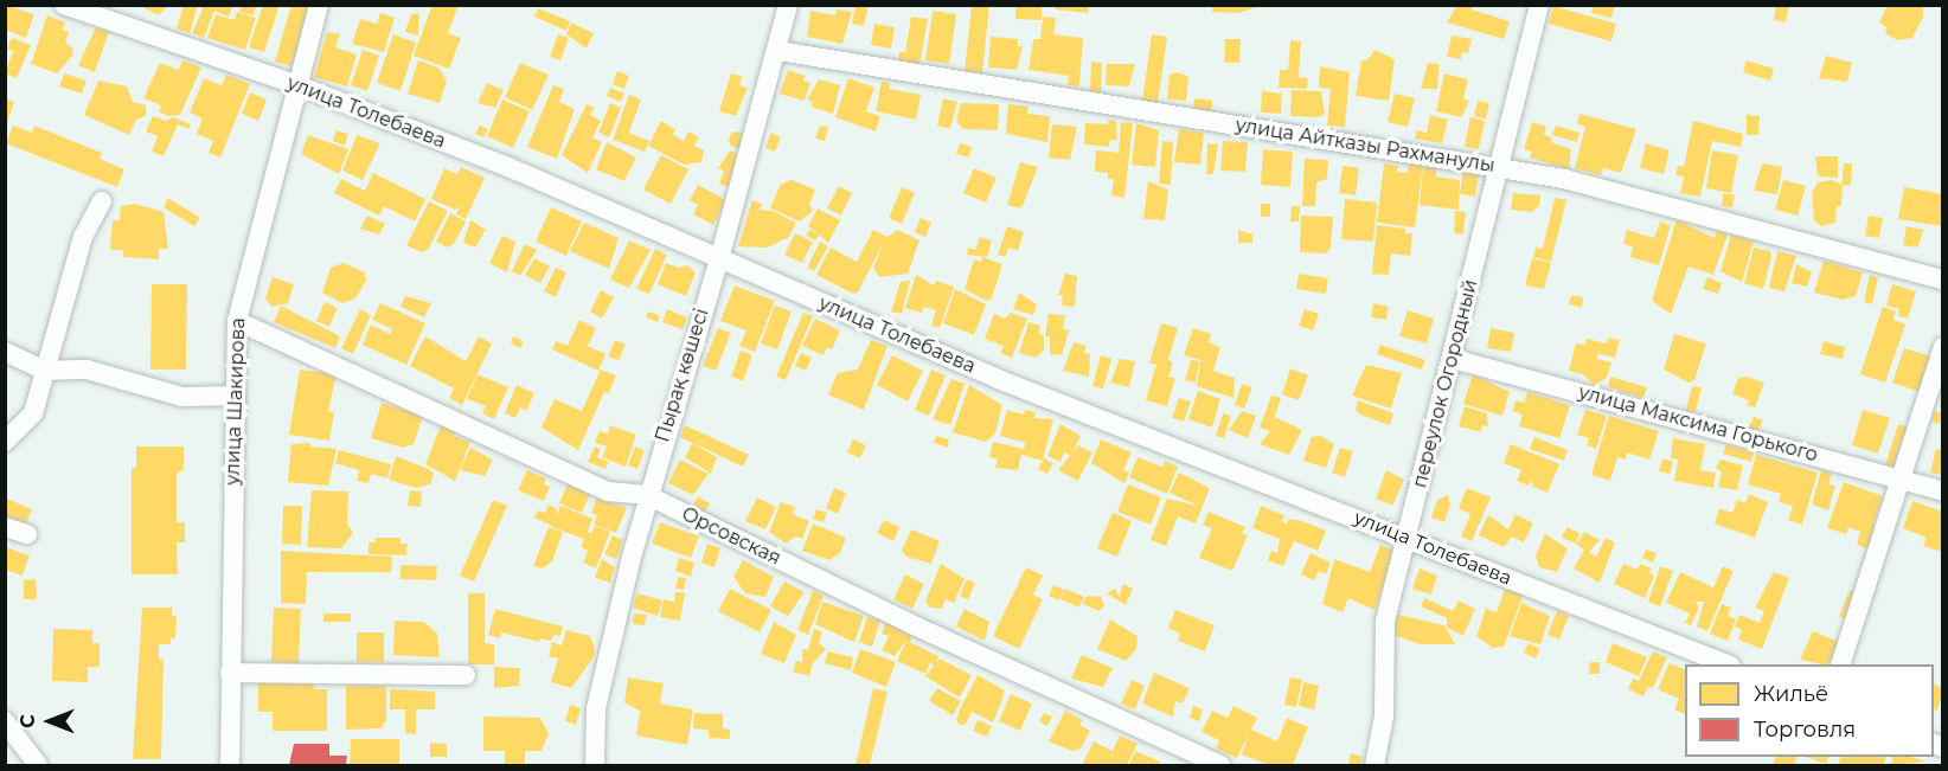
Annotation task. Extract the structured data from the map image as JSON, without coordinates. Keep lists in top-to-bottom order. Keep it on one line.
{"streets":{"street":["улица Толебаева","улица Айтказы Рахманулы","Пырақ көшесі","переулок Огородный","улица Шакирова","улица Максима Горького","Орсовская"]},"crossings":[["улица Толебаева","Пырақ көшесі"],["улица Толебаева","переулок Огородный"],["улица Толебаева","улица Шакирова"],["улица Айтказы Рахманулы","Пырақ көшесі"],["улица Айтказы Рахманулы","переулок Огородный"],["Пырақ көшесі","Орсовская"],["переулок Огородный","улица Максима Горького"],["улица Шакирова","Орсовская"]],"legend":["Жильё","Торговля"],"north":"left"}
